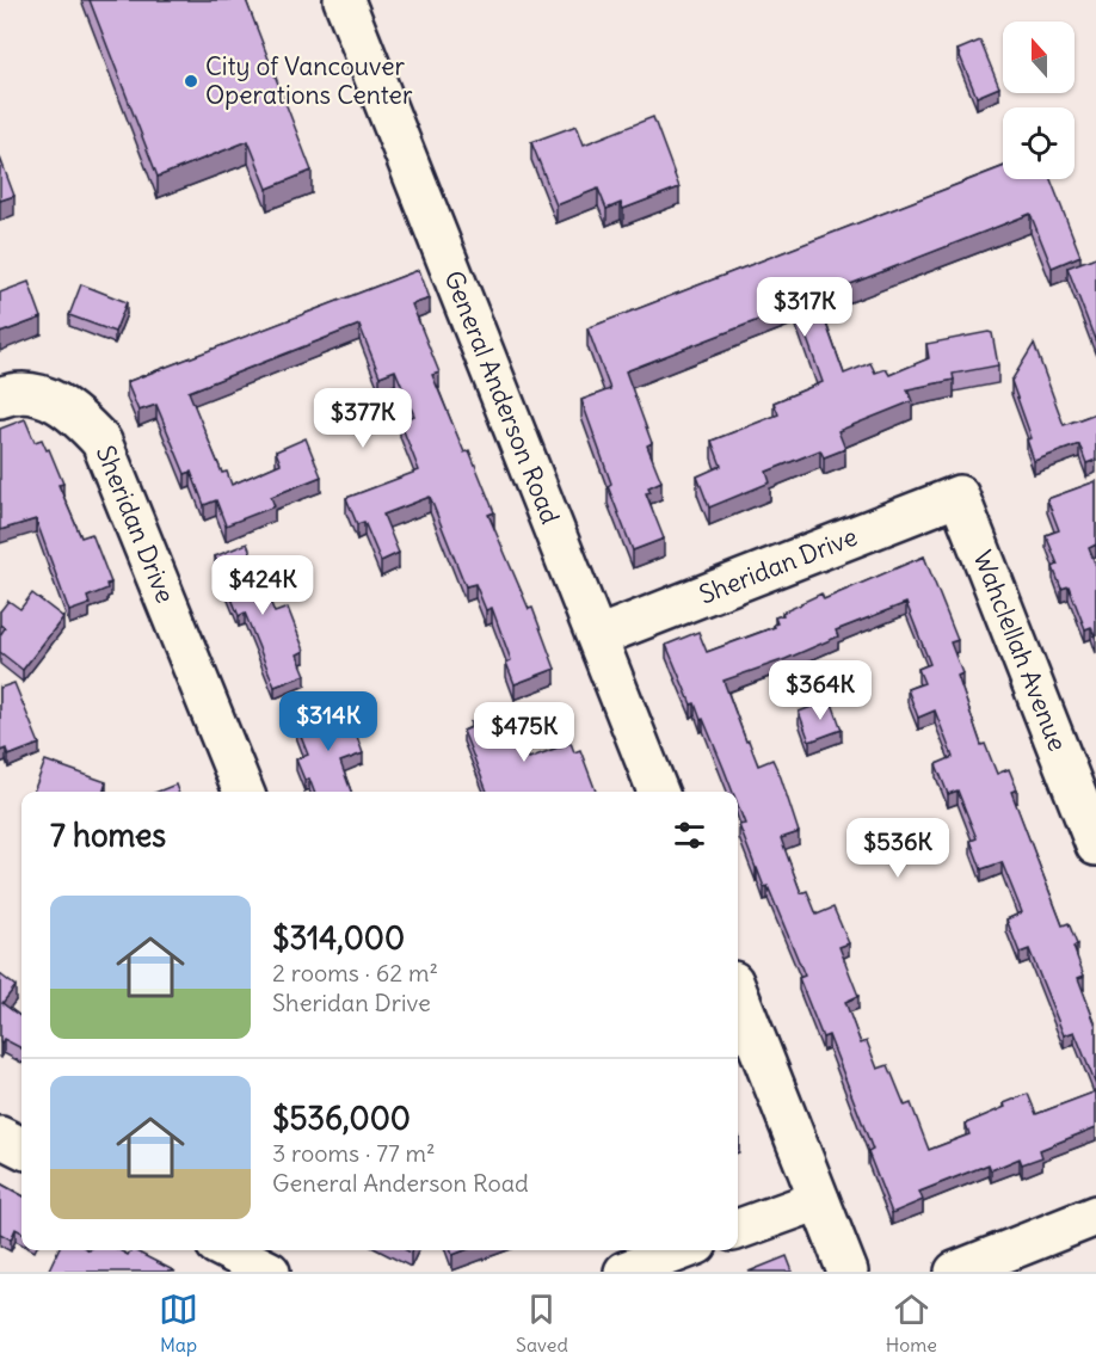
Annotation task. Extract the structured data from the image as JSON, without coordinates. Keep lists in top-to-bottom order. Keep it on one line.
{"streets":{"street":["General Anderson Road","Sheridan Drive","Wahclellah Avenue"]},"crossings":[["General Anderson Road","Sheridan Drive"],["Sheridan Drive","Wahclellah Avenue"]],"places":["City of Vancouver Operations Center"],"north":"top","page":{"price":["$317K","$377K","$424K","$364K","$314K","$475K","$536K"],"heading":"7 homes","list":[{"name":"$314,000","note":"2 rooms · 62 m² · Sheridan Drive"},{"name":"$536,000","note":"3 rooms · 77 m² · General Anderson Road"}],"tabs":["Map","Saved","Home"]}}
